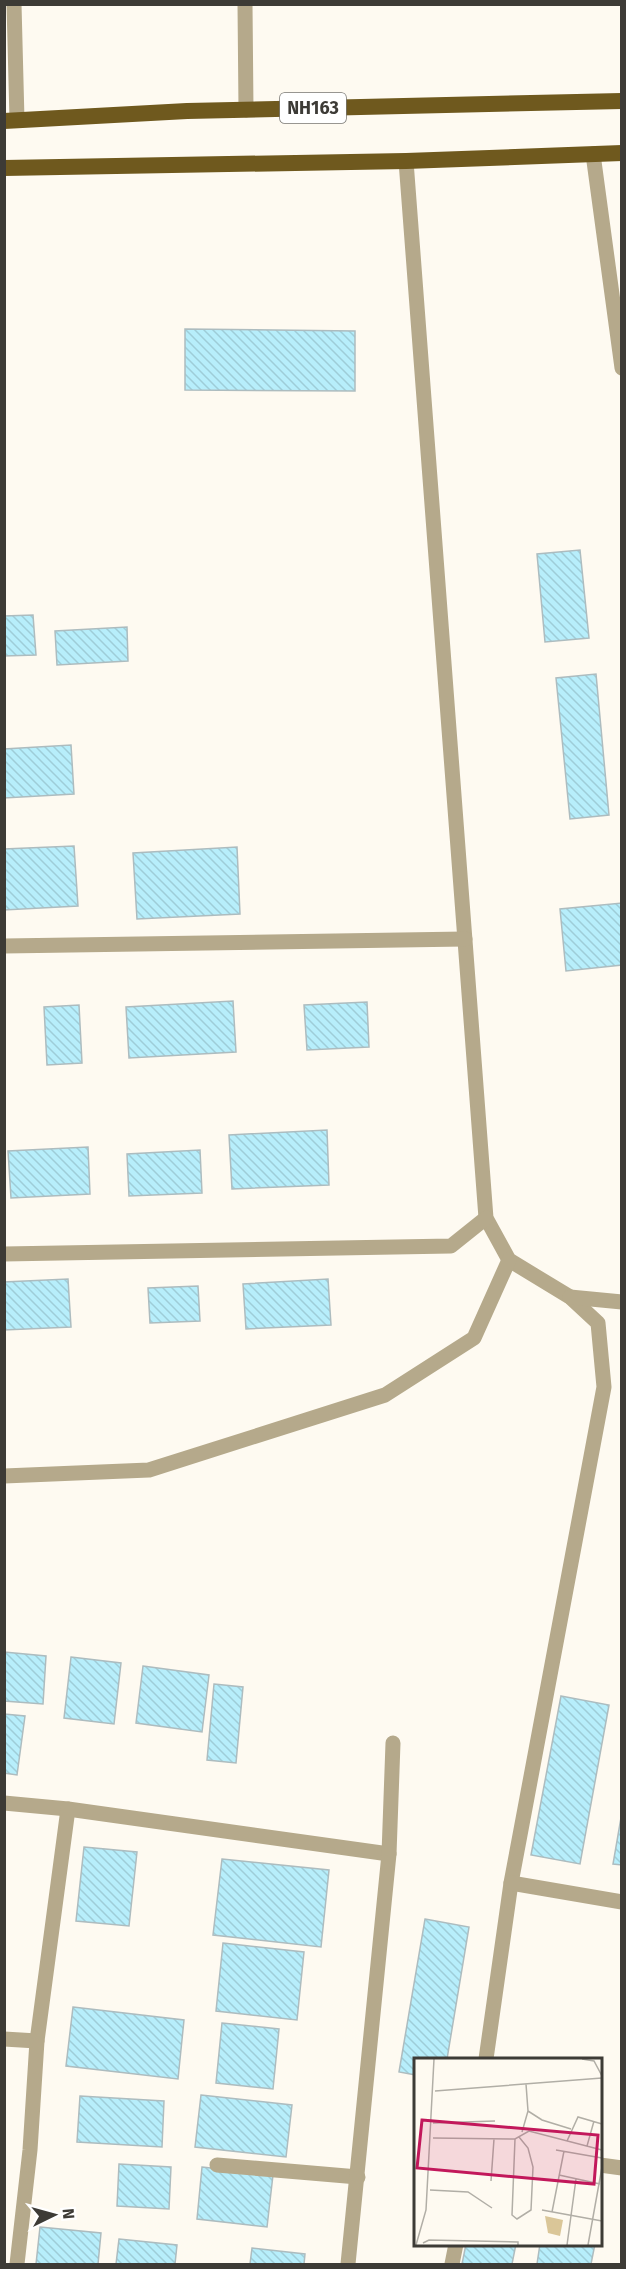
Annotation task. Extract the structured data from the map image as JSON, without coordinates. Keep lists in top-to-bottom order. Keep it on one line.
{"streets":{"highway":["NH163"]},"north":"right"}
